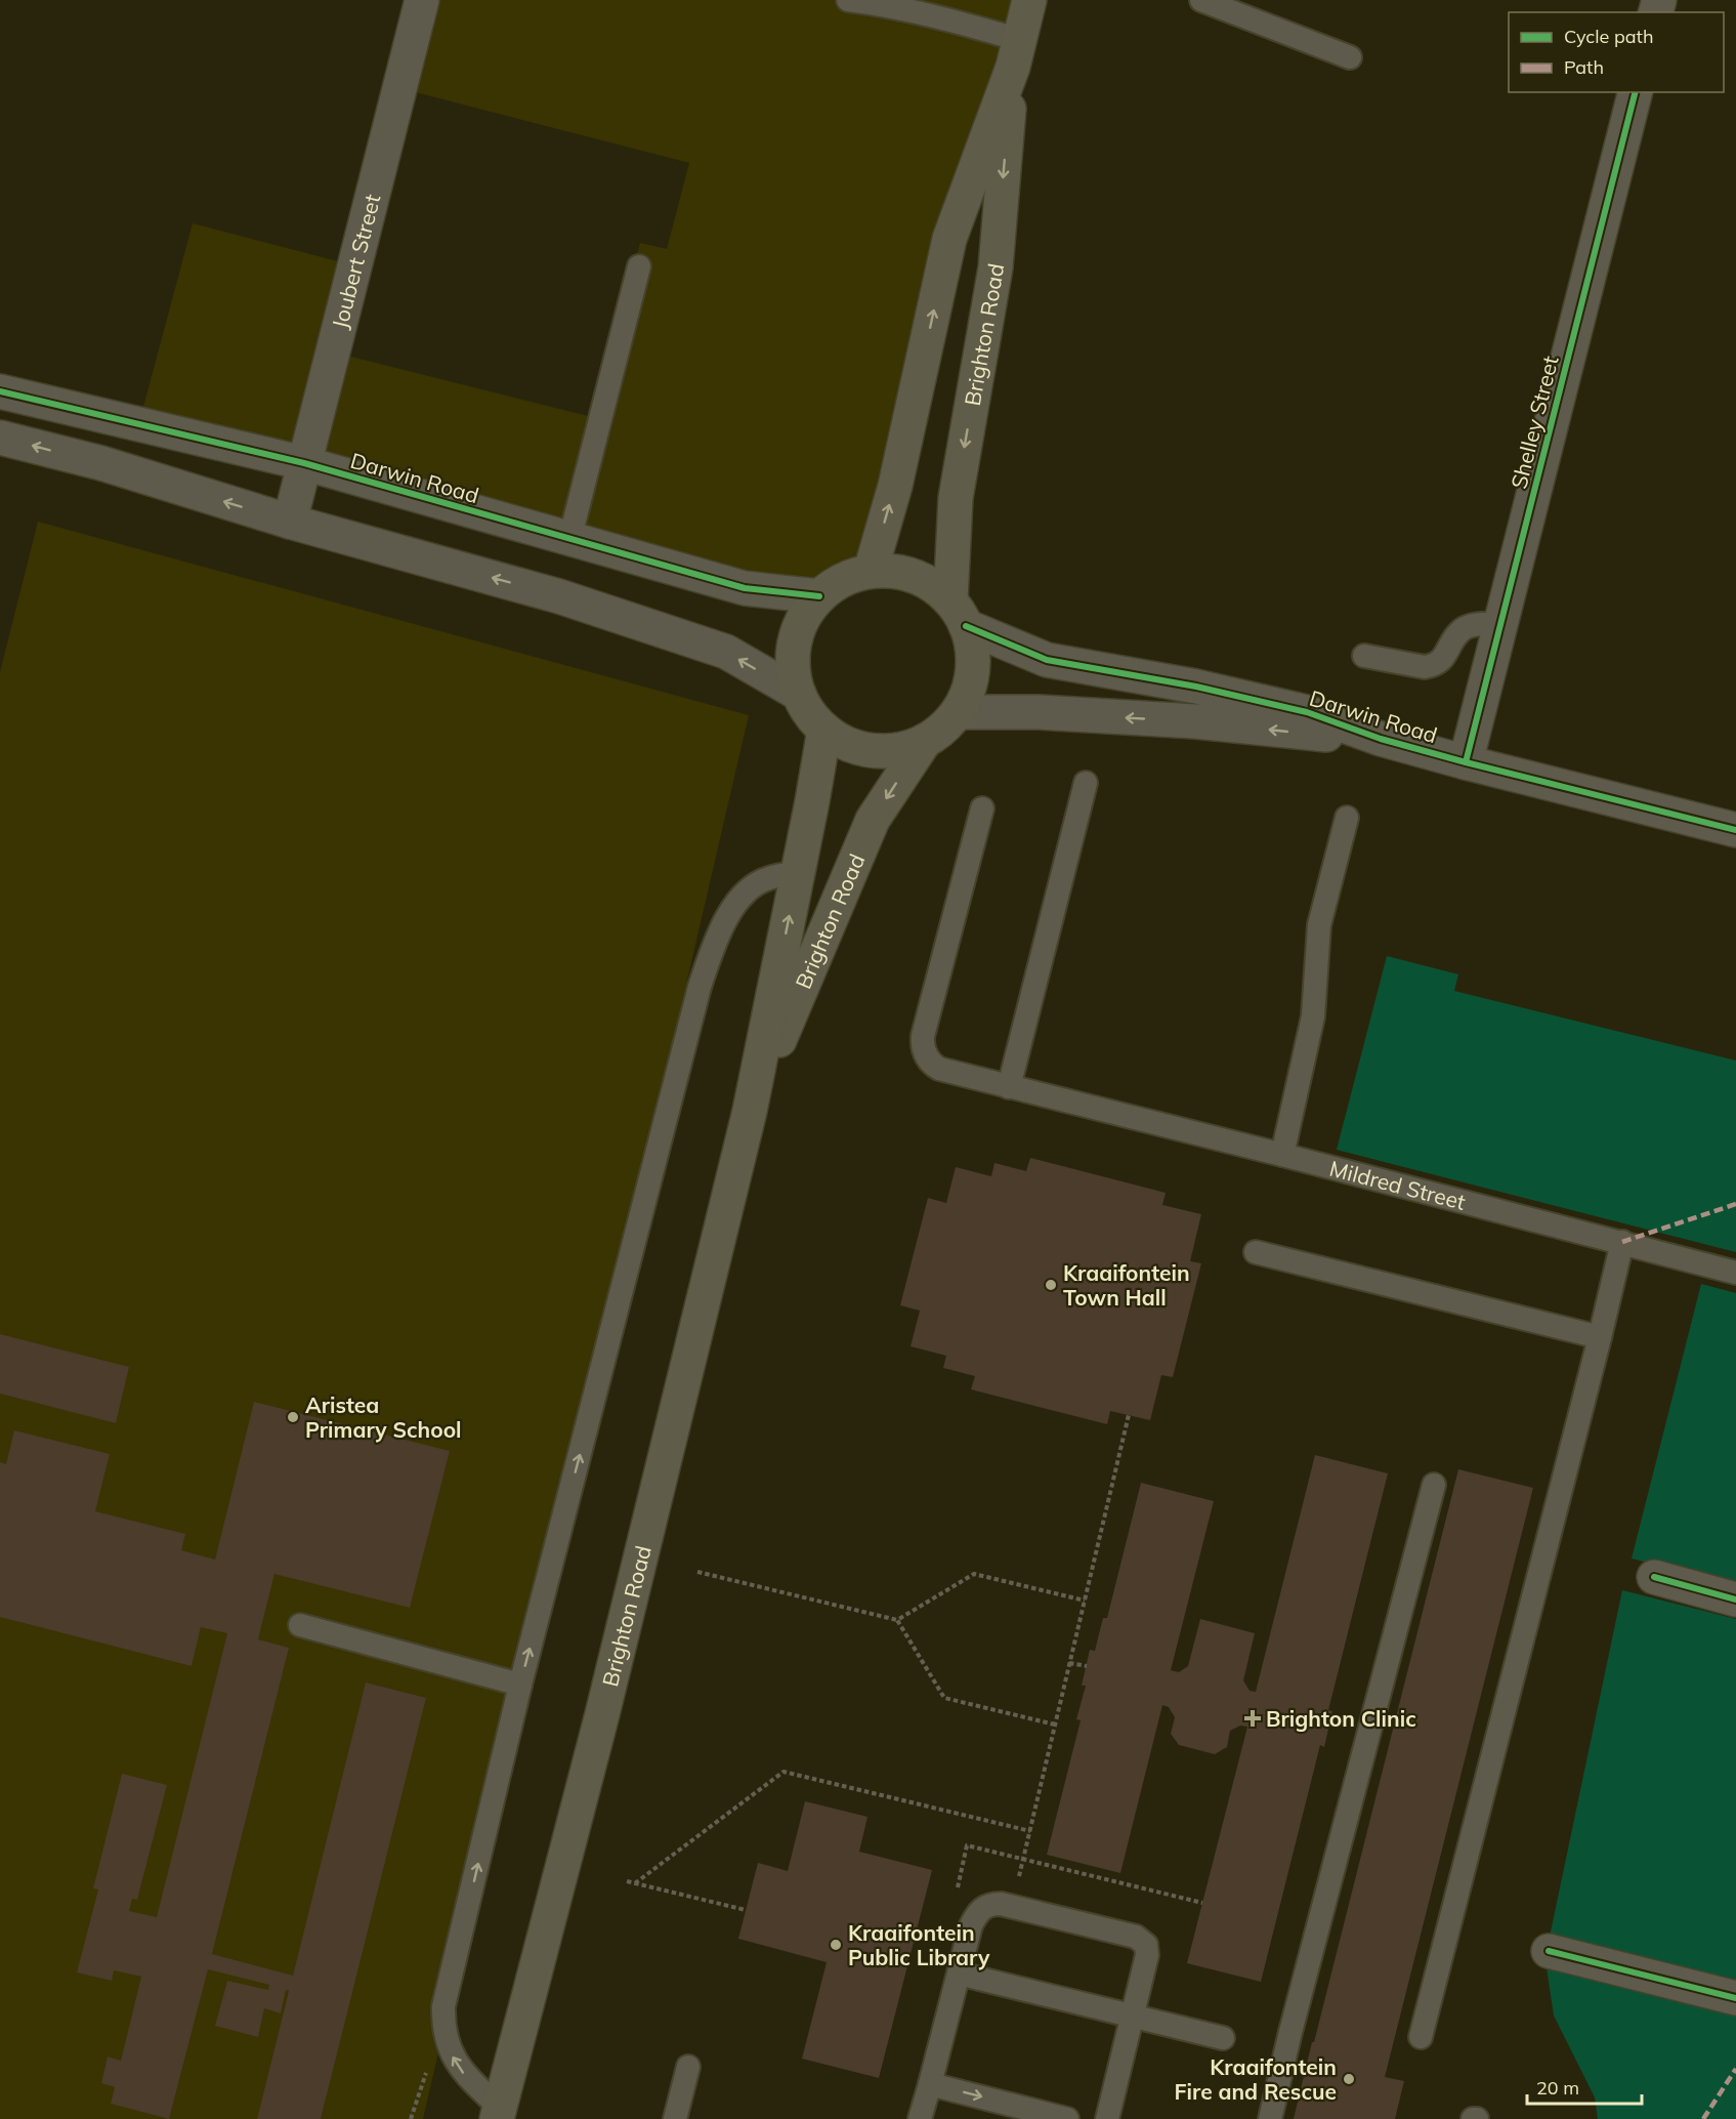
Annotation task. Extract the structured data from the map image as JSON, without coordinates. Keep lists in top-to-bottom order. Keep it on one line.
{"streets":{"main road":["Brighton Road"],"street":["Joubert Street","Shelley Street","Darwin Road"],"lane":["Mildred Street"]},"crossings":[["Joubert Street","Darwin Road"],["Brighton Road","Darwin Road"],["Shelley Street","Darwin Road"]],"places":{"other":["Kraaifontein Town Hall","Aristea Primary School","Kraaifontein Public Library","Kraaifontein Fire and Rescue"],"health":["Brighton Clinic"]},"legend":["Cycle path","Path"],"scale_bar":"20 m"}
